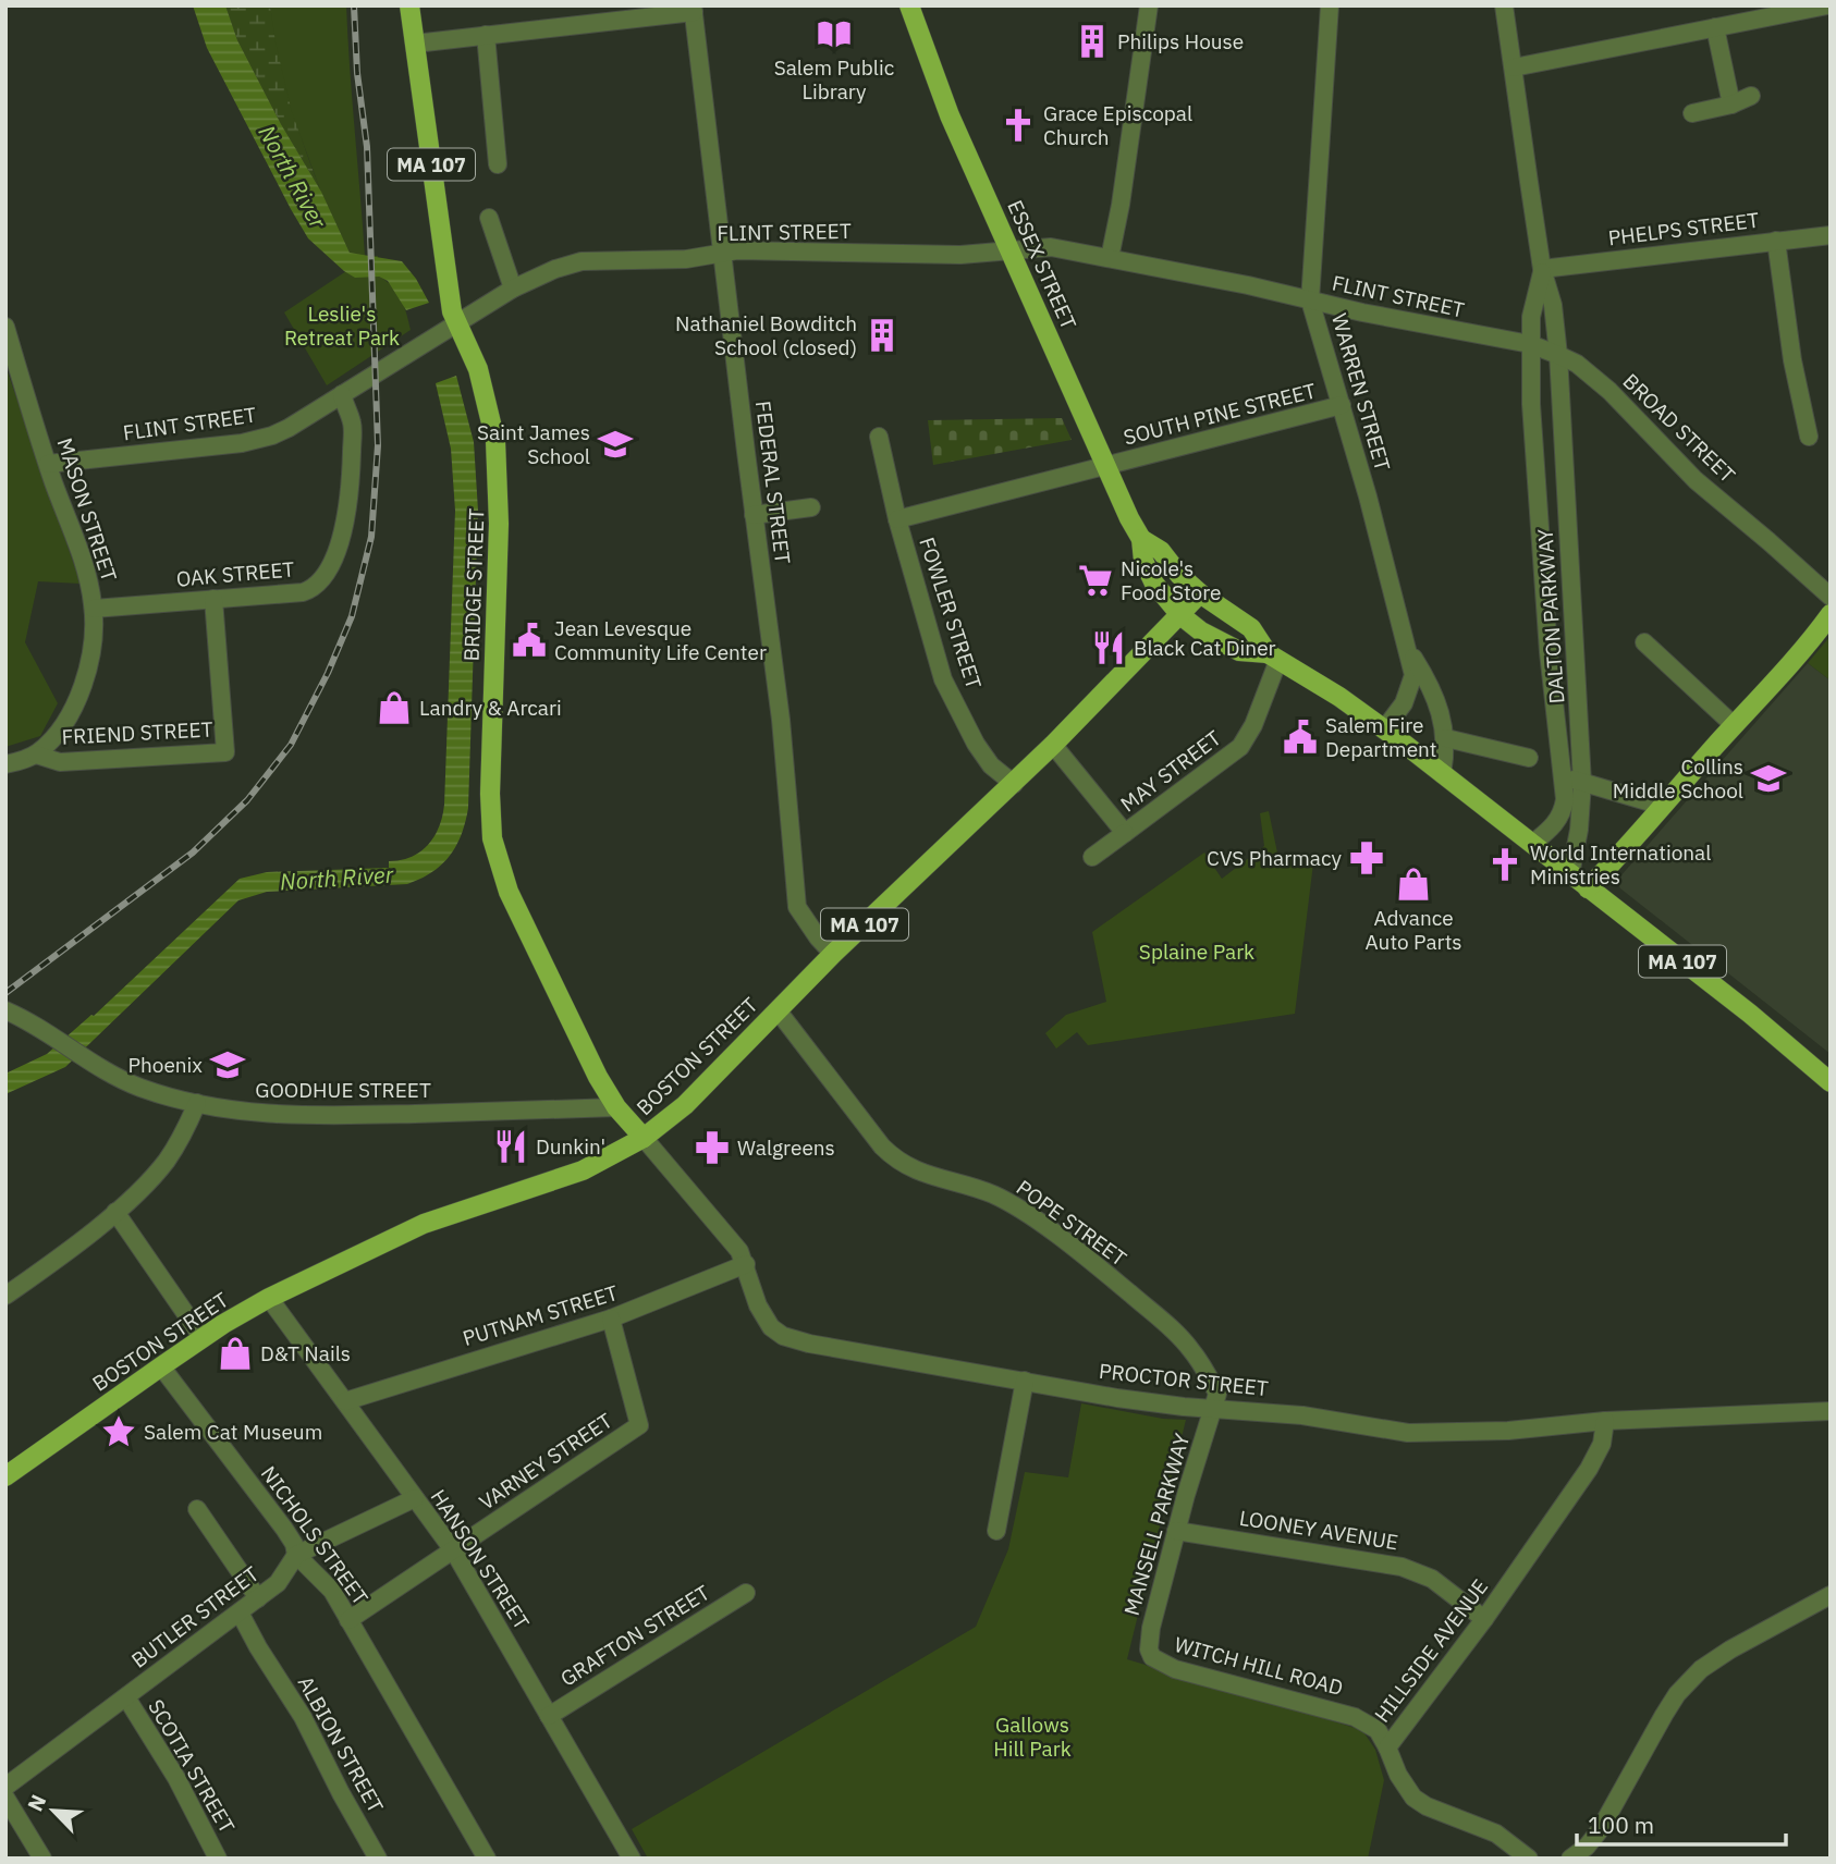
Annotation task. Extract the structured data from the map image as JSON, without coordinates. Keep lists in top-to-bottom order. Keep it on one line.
{"streets":{"main road":["MA 107","ESSEX STREET","BRIDGE STREET","BOSTON STREET"],"street":["PHELPS STREET","FLINT STREET","WARREN STREET","SOUTH PINE STREET","BROAD STREET","FEDERAL STREET","MASON STREET","OAK STREET","FOWLER STREET","DALTON PARKWAY","FRIEND STREET","MAY STREET","GOODHUE STREET","POPE STREET","PUTNAM STREET","PROCTOR STREET","VARNEY STREET","MANSELL PARKWAY","LOONEY AVENUE","NICHOLS STREET","HANSON STREET","BUTLER STREET","GRAFTON STREET","HILLSIDE AVENUE","WITCH HILL ROAD","ALBION STREET","SCOTIA STREET"]},"crossings":[["MA 107","ESSEX STREET"],["MA 107","WARREN STREET"],["MA 107","DALTON PARKWAY"],["FLINT STREET","ESSEX STREET"],["FLINT STREET","WARREN STREET"],["FLINT STREET","BROAD STREET"],["FLINT STREET","FEDERAL STREET"],["FLINT STREET","MASON STREET"],["FLINT STREET","OAK STREET"],["FLINT STREET","BRIDGE STREET"],["FLINT STREET","DALTON PARKWAY"],["ESSEX STREET","WARREN STREET"],["ESSEX STREET","SOUTH PINE STREET"],["ESSEX STREET","MAY STREET"],["ESSEX STREET","BOSTON STREET"],["WARREN STREET","SOUTH PINE STREET"],["SOUTH PINE STREET","FOWLER STREET"],["BROAD STREET","DALTON PARKWAY"],["FEDERAL STREET","BOSTON STREET"],["MASON STREET","OAK STREET"],["MASON STREET","FRIEND STREET"],["OAK STREET","FRIEND STREET"],["BRIDGE STREET","BOSTON STREET"],["BRIDGE STREET","GOODHUE STREET"],["BRIDGE STREET","PROCTOR STREET"],["FOWLER STREET","BOSTON STREET"],["MAY STREET","BOSTON STREET"],["BOSTON STREET","POPE STREET"],["BOSTON STREET","PROCTOR STREET"],["BOSTON STREET","NICHOLS STREET"],["BOSTON STREET","HANSON STREET"],["POPE STREET","PROCTOR STREET"],["POPE STREET","MANSELL PARKWAY"],["PUTNAM STREET","PROCTOR STREET"],["PUTNAM STREET","VARNEY STREET"],["PUTNAM STREET","HANSON STREET"],["PROCTOR STREET","MANSELL PARKWAY"],["PROCTOR STREET","HILLSIDE AVENUE"],["VARNEY STREET","NICHOLS STREET"],["VARNEY STREET","HANSON STREET"],["MANSELL PARKWAY","LOONEY AVENUE"],["MANSELL PARKWAY","WITCH HILL ROAD"],["LOONEY AVENUE","HILLSIDE AVENUE"],["NICHOLS STREET","BUTLER STREET"],["HANSON STREET","BUTLER STREET"],["HANSON STREET","GRAFTON STREET"],["BUTLER STREET","ALBION STREET"],["BUTLER STREET","SCOTIA STREET"],["HILLSIDE AVENUE","WITCH HILL ROAD"]],"water":["North River"],"parks":["Leslie's Retreat Park","Splaine Park","Gallows Hill Park"],"places":{"library":["Salem Public Library"],"building":["Philips House","Nathaniel Bowditch School (closed)"],"church":["Grace Episcopal Church","World International Ministries"],"school or university":["Saint James School","Collins Middle School","Phoenix"],"supermarket":["Nicole's Food Store"],"public building":["Jean Levesque Community Life Center","Salem Fire Department"],"restaurant":["Black Cat Diner","Dunkin'"],"shop":["Landry & Arcari","Advance Auto Parts","D&T Nails"],"pharmacy":["CVS Pharmacy","Walgreens"],"place":["Salem Cat Museum"]},"scale_bar":"100 m","north":"top left"}
